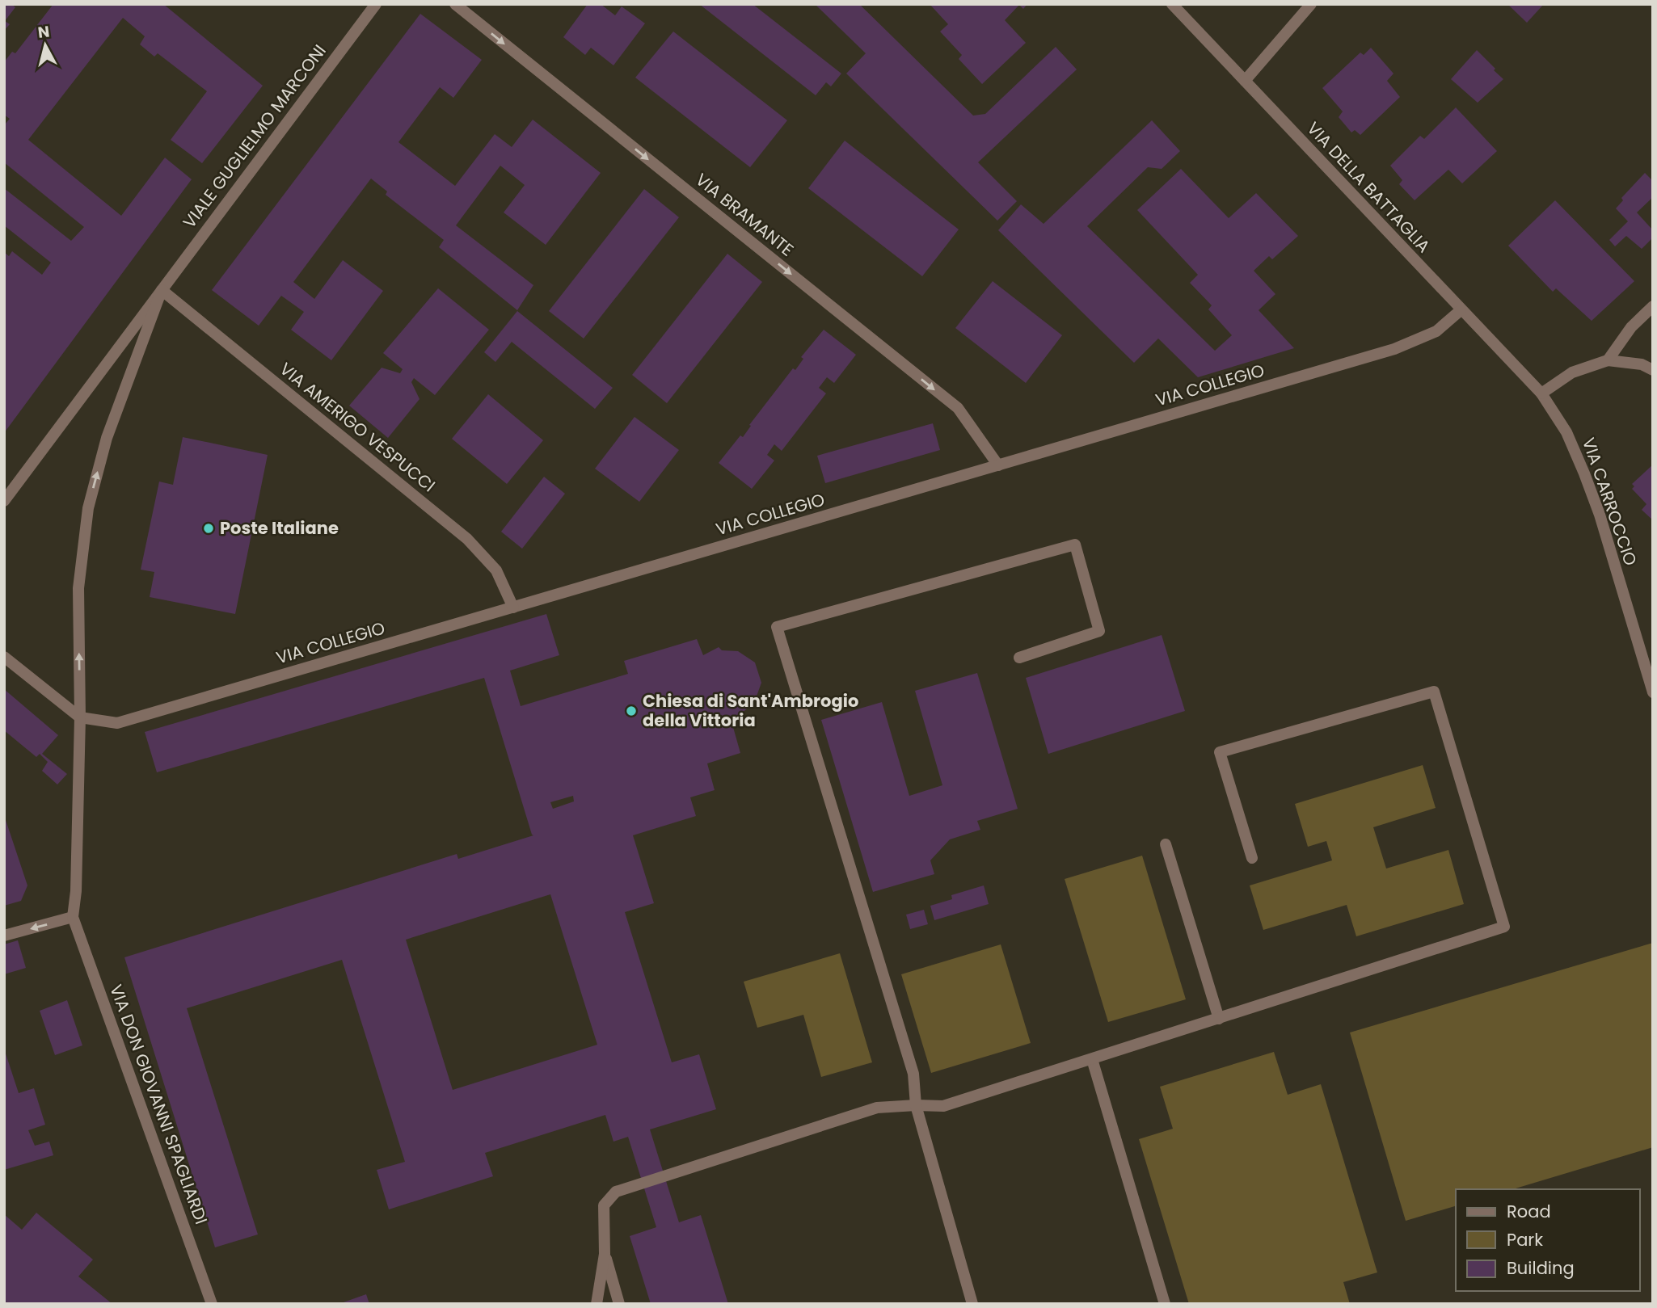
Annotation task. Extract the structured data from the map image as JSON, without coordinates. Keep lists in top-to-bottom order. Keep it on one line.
{"streets":{"street":["VIALE GUGLIELMO MARCONI","VIA DELLA BATTAGLIA","VIA BRAMANTE","VIA COLLEGIO","VIA AMERIGO VESPUCCI","VIA CARROCCIO","VIA DON GIOVANNI SPAGLIARDI"]},"crossings":[["VIALE GUGLIELMO MARCONI","VIA COLLEGIO"],["VIALE GUGLIELMO MARCONI","VIA AMERIGO VESPUCCI"],["VIALE GUGLIELMO MARCONI","VIA DON GIOVANNI SPAGLIARDI"],["VIA DELLA BATTAGLIA","VIA COLLEGIO"],["VIA DELLA BATTAGLIA","VIA CARROCCIO"],["VIA BRAMANTE","VIA COLLEGIO"],["VIA COLLEGIO","VIA AMERIGO VESPUCCI"],["VIA COLLEGIO","VIA DON GIOVANNI SPAGLIARDI"]],"one_way":["VIALE GUGLIELMO MARCONI","VIA BRAMANTE"],"places":["Poste Italiane","Chiesa di Sant'Ambrogio della Vittoria"],"legend":["Road","Park","Building"],"north":"top"}
